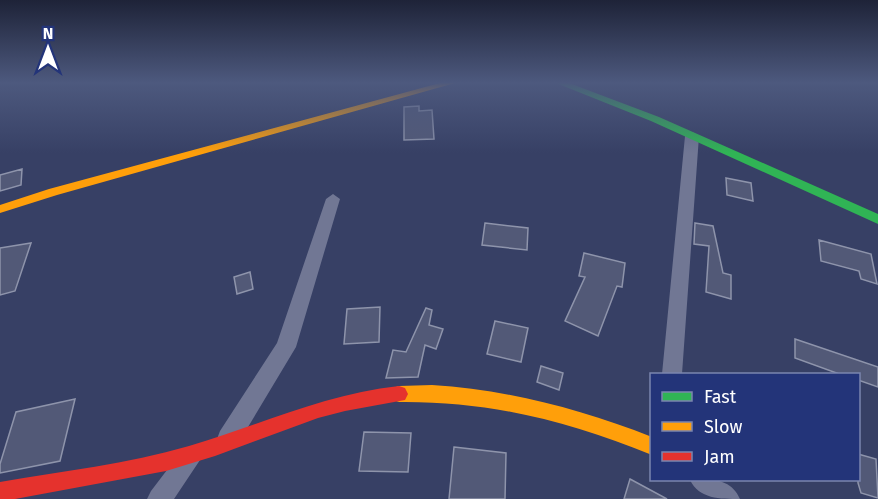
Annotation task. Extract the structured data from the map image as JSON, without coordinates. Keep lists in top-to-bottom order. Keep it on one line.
{"legend":["Fast","Slow","Jam"],"north":"top"}
